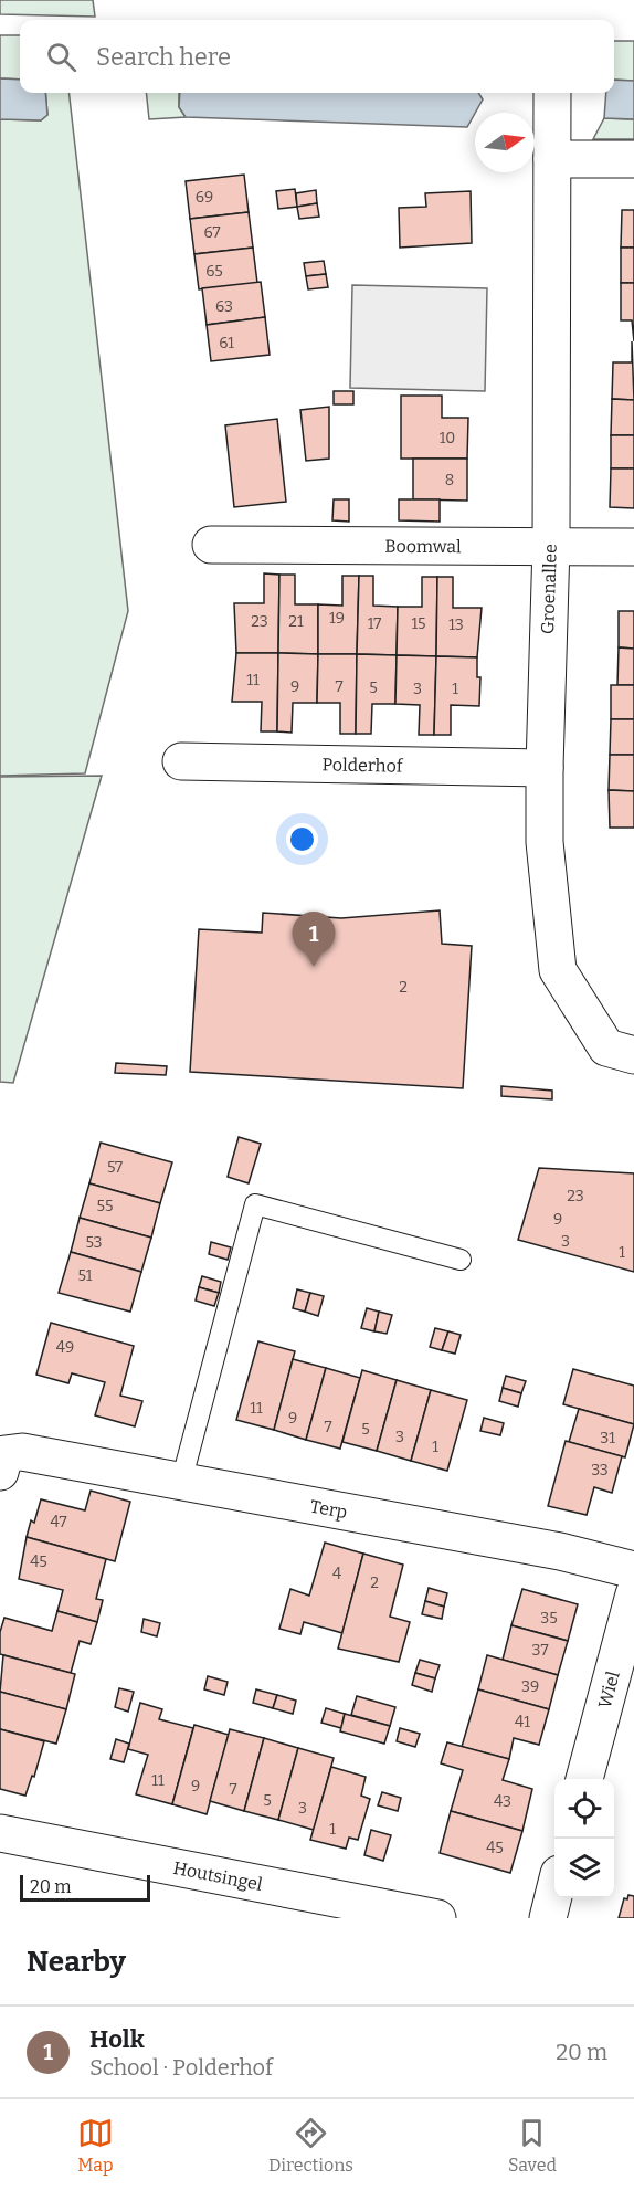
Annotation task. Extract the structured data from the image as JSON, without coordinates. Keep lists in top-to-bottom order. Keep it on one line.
{"streets":{"street":["Boomwal","Groenallee","Polderhof","Terp","Wiel","Houtsingel"]},"crossings":[["Boomwal","Groenallee"],["Groenallee","Polderhof"]],"house_numbers":["69","67","65","63","61","10","8","19","23","21","17","15","13","11","9","7","5","3","1","2","57","23","55","9","3","53","1","51","49","11","9","7","5","3","31","1","33","47","45","4","2","35","37","39","41","11","9","7","5","43","3","1","45"],"scale_bar":"20 m","north":"right","page":{"search":"Search here","pins":"1","scale":"20 m","heading":"Nearby","list":[{"mark":"1","name":"Holk","note":"School · Polderhof","value":"20 m"}],"nav":["Map","Directions","Saved"]}}
